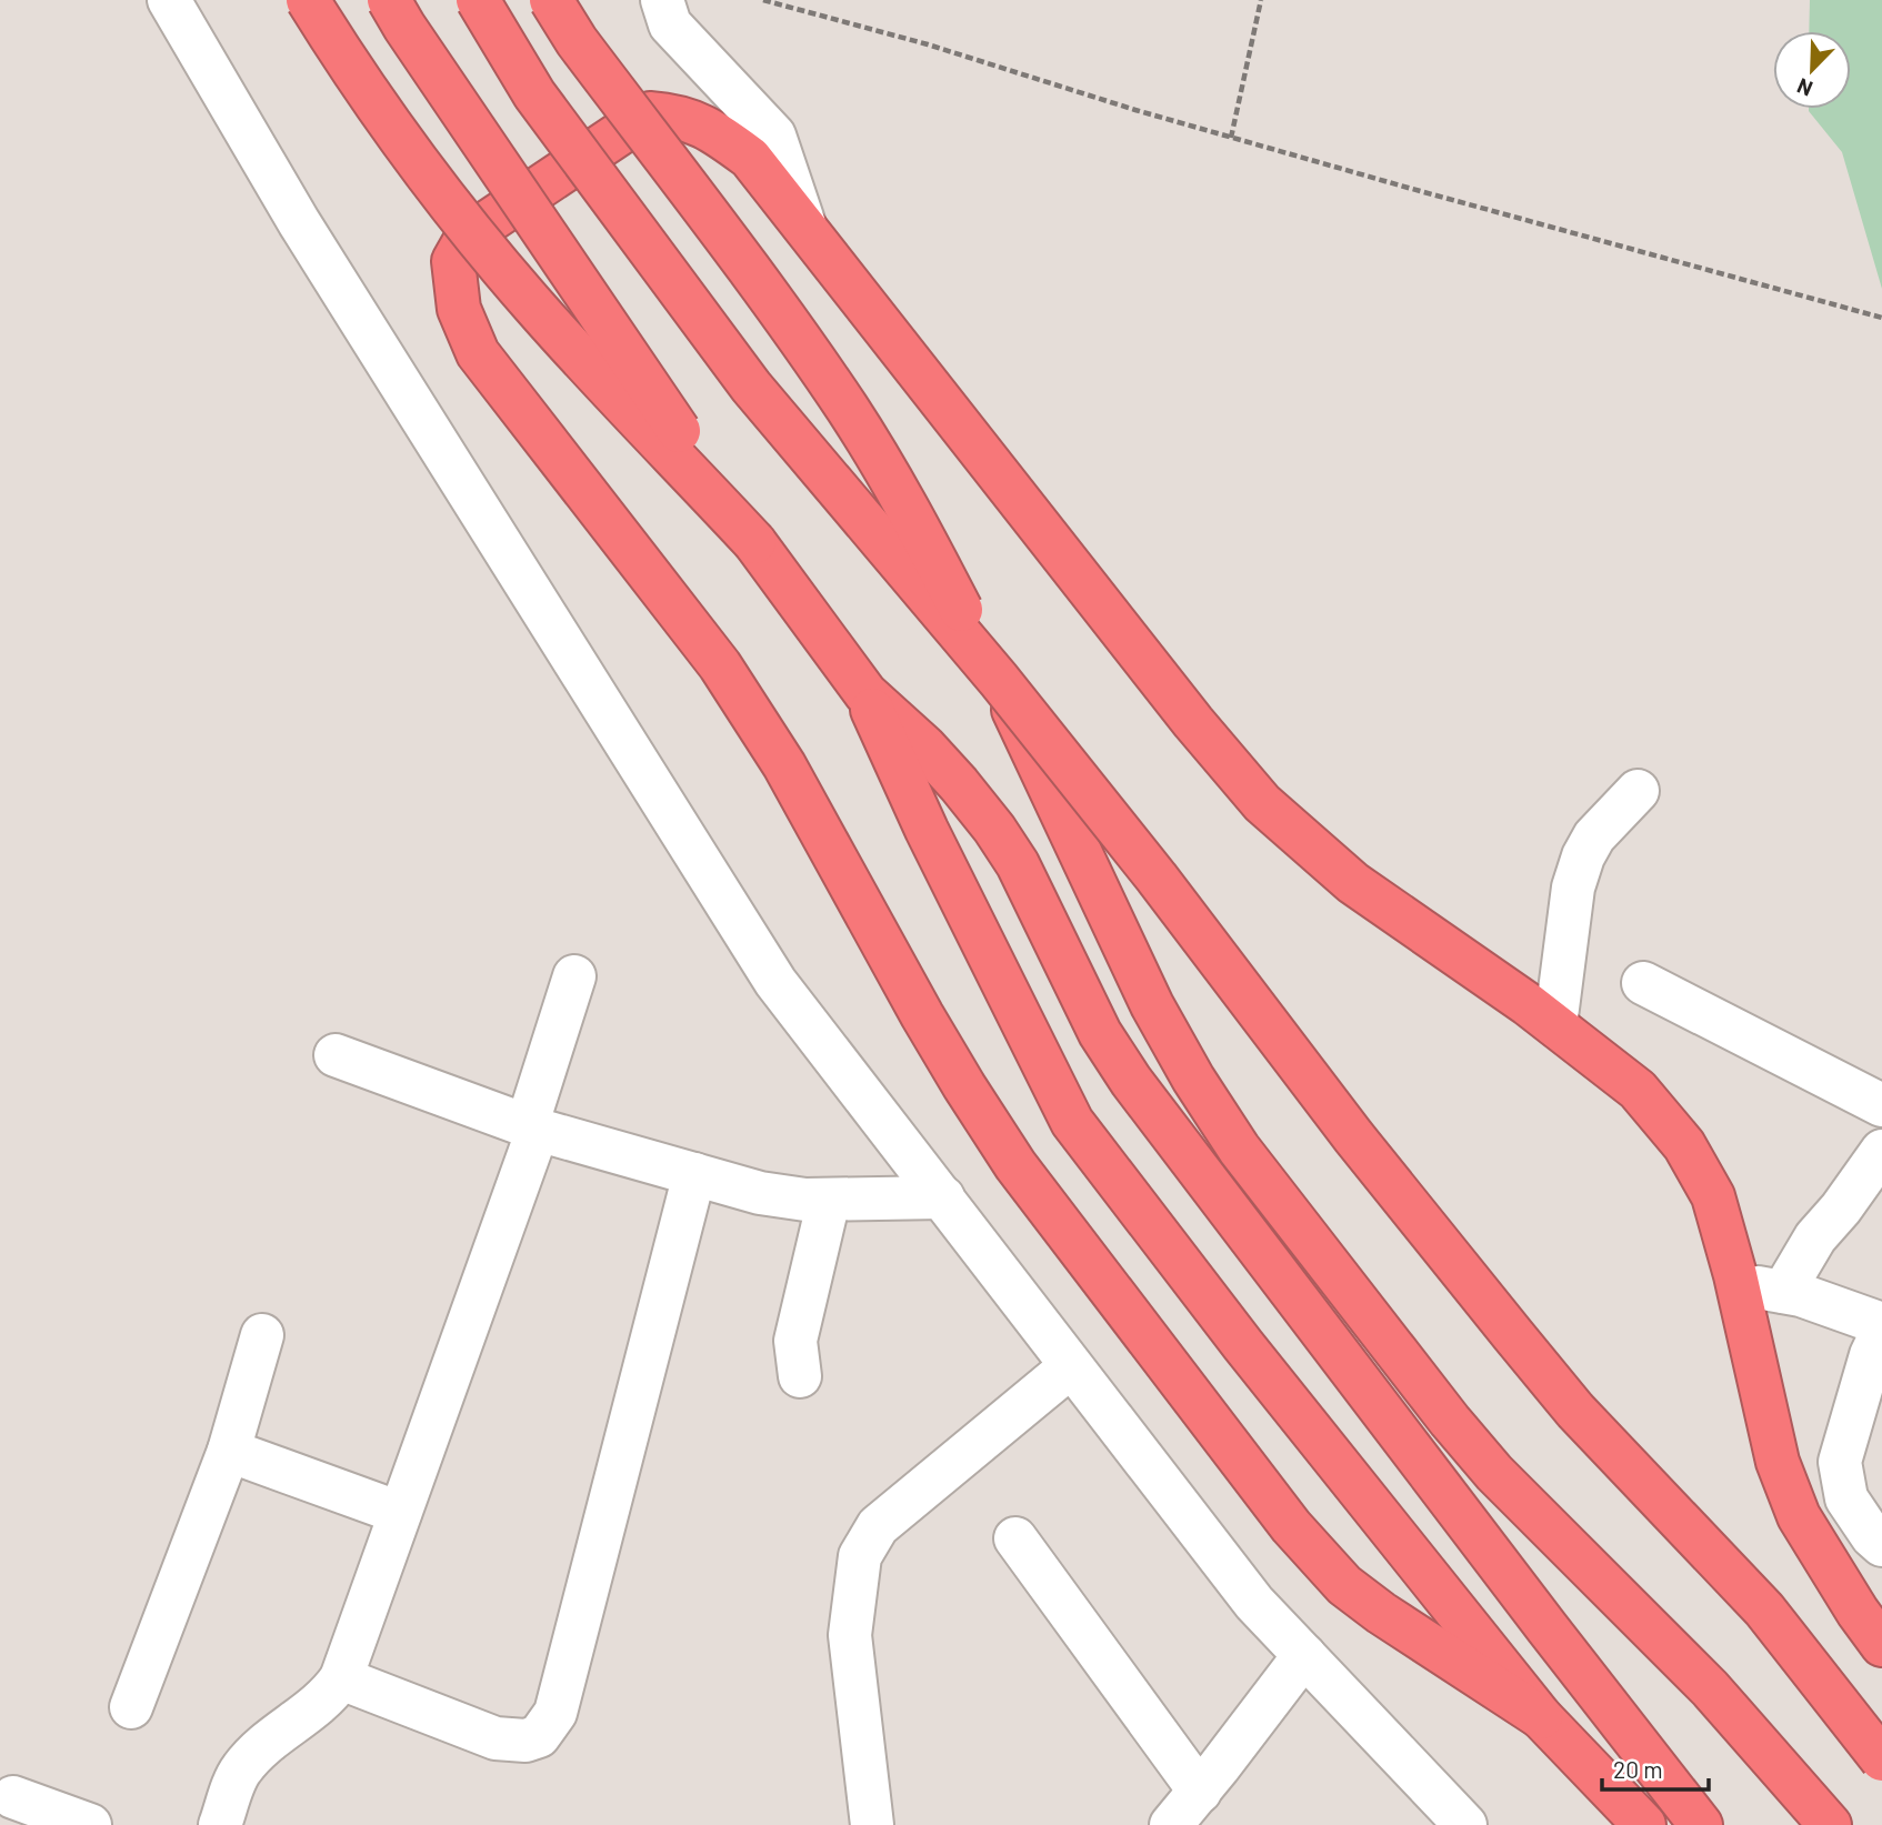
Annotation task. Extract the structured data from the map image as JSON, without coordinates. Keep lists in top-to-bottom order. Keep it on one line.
{"scale_bar":"20 m","north":"bottom left"}
